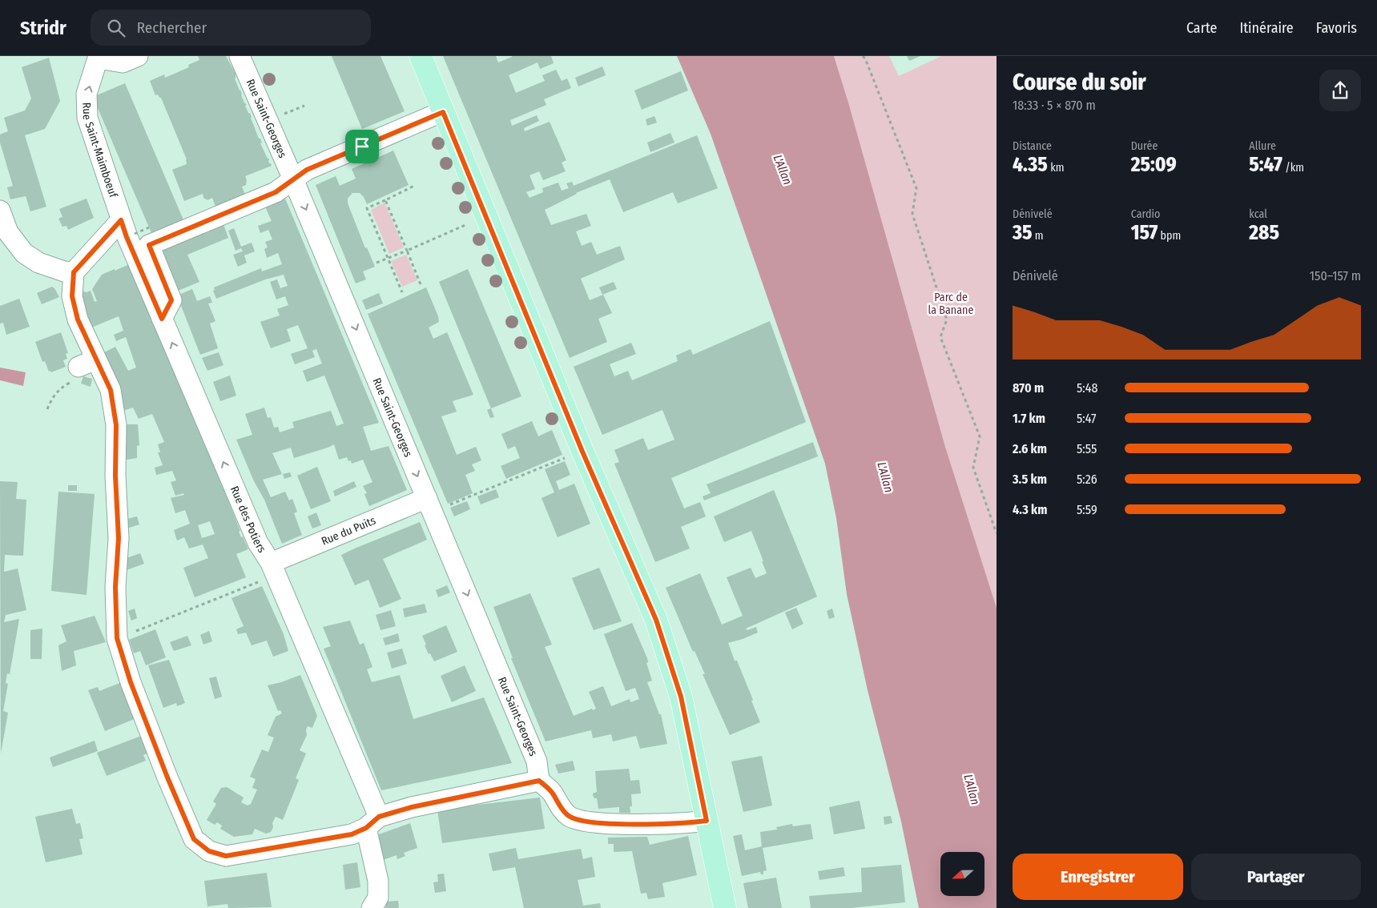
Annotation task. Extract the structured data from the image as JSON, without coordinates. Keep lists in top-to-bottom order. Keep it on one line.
{"streets":{"street":["Rue Saint-Georges","Rue Saint-Maimboeuf","Rue des Potiers","Rue du Puits"]},"crossings":[["Rue Saint-Georges","Rue du Puits"],["Rue Saint-Maimboeuf","Rue des Potiers"],["Rue des Potiers","Rue du Puits"]],"one_way":["Rue Saint-Georges","Rue Saint-Maimboeuf"],"water":["L'Allan"],"parks":["Parc de la Banane"],"north":"left","page":{"header":"Stridr","search":"Rechercher","nav":["Carte","Itinéraire","Favoris"],"heading":["Course du soir","18:33 · 5 × 870 m"],"stats":[["Distance","4.35 km"],["Durée","25:09"],["Allure","5:47 /km"],["Dénivelé","35 m"],["Cardio","157 bpm"],["kcal","285"]],"chart":["Dénivelé","150–157 m"],"list":[{"name":"870 m","note":"5:48"},{"name":"1.7 km","note":"5:47"},{"name":"2.6 km","note":"5:55"},{"name":"3.5 km","note":"5:26"},{"name":"4.3 km","note":"5:59"}],"buttons":["Enregistrer","Partager"]}}
